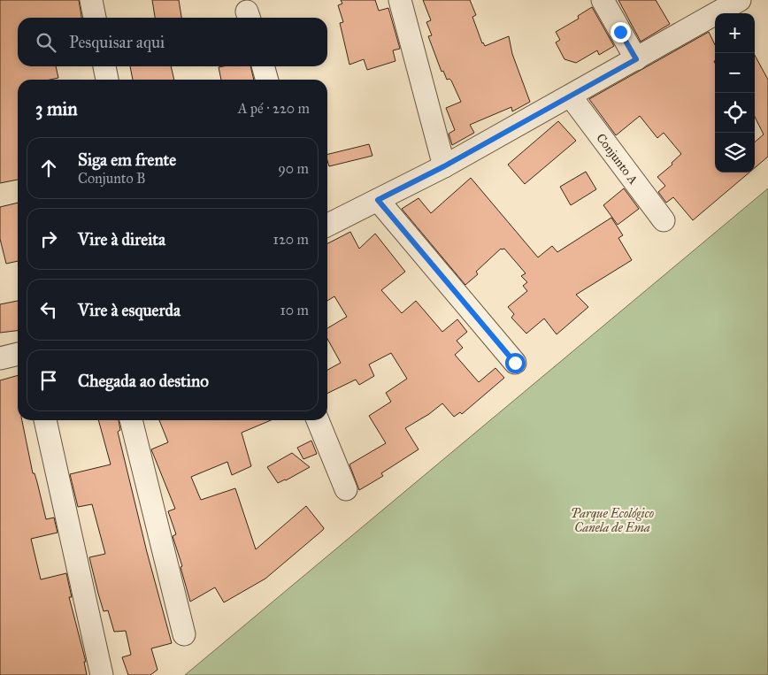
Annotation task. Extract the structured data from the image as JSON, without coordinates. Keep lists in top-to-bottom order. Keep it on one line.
{"streets":{"street":["Conjunto A"]},"parks":["Parque Ecológico Canela de Ema"],"page":{"map_buttons":["+","−"],"search":"Pesquisar aqui","heading":["3 min","A pé · 220 m"],"list":[["Siga em frente","Conjunto B","90 m"],["Vire à direita","120 m"],["Vire à esquerda","10 m"],"Chegada ao destino"]}}
